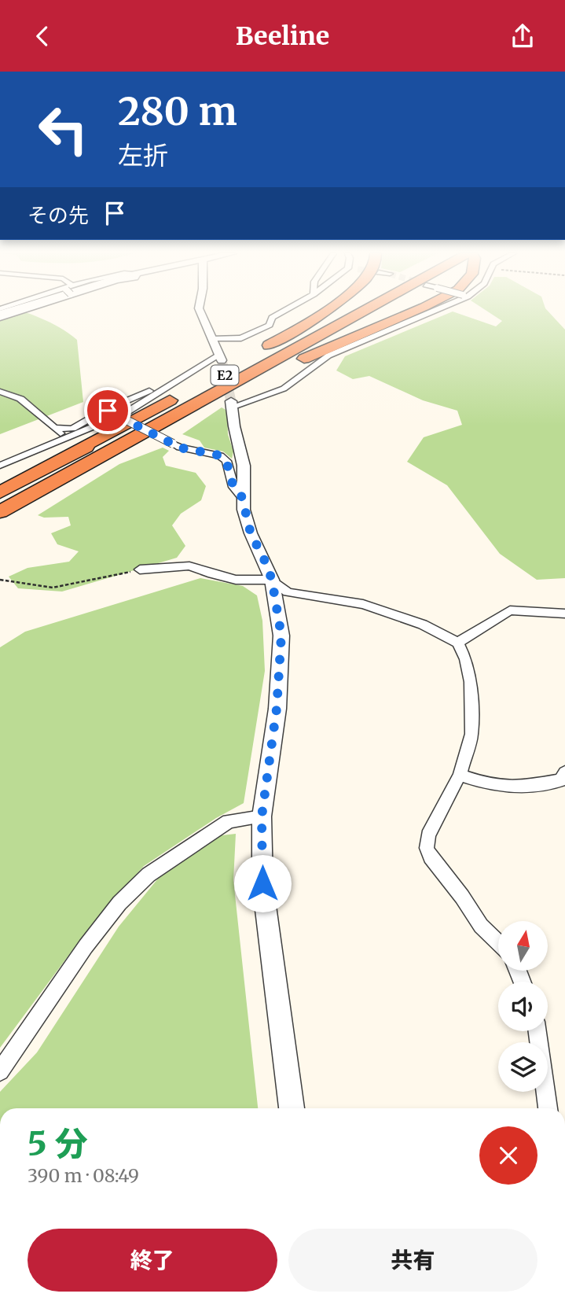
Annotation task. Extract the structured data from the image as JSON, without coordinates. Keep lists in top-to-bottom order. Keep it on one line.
{"streets":{"highway":["E2"]},"north":"top","page":{"header":"Beeline","turn":["280 m","左折"],"then":"その先","heading":["5 分","390 m · 08:49"],"buttons":["終了","共有"]}}
